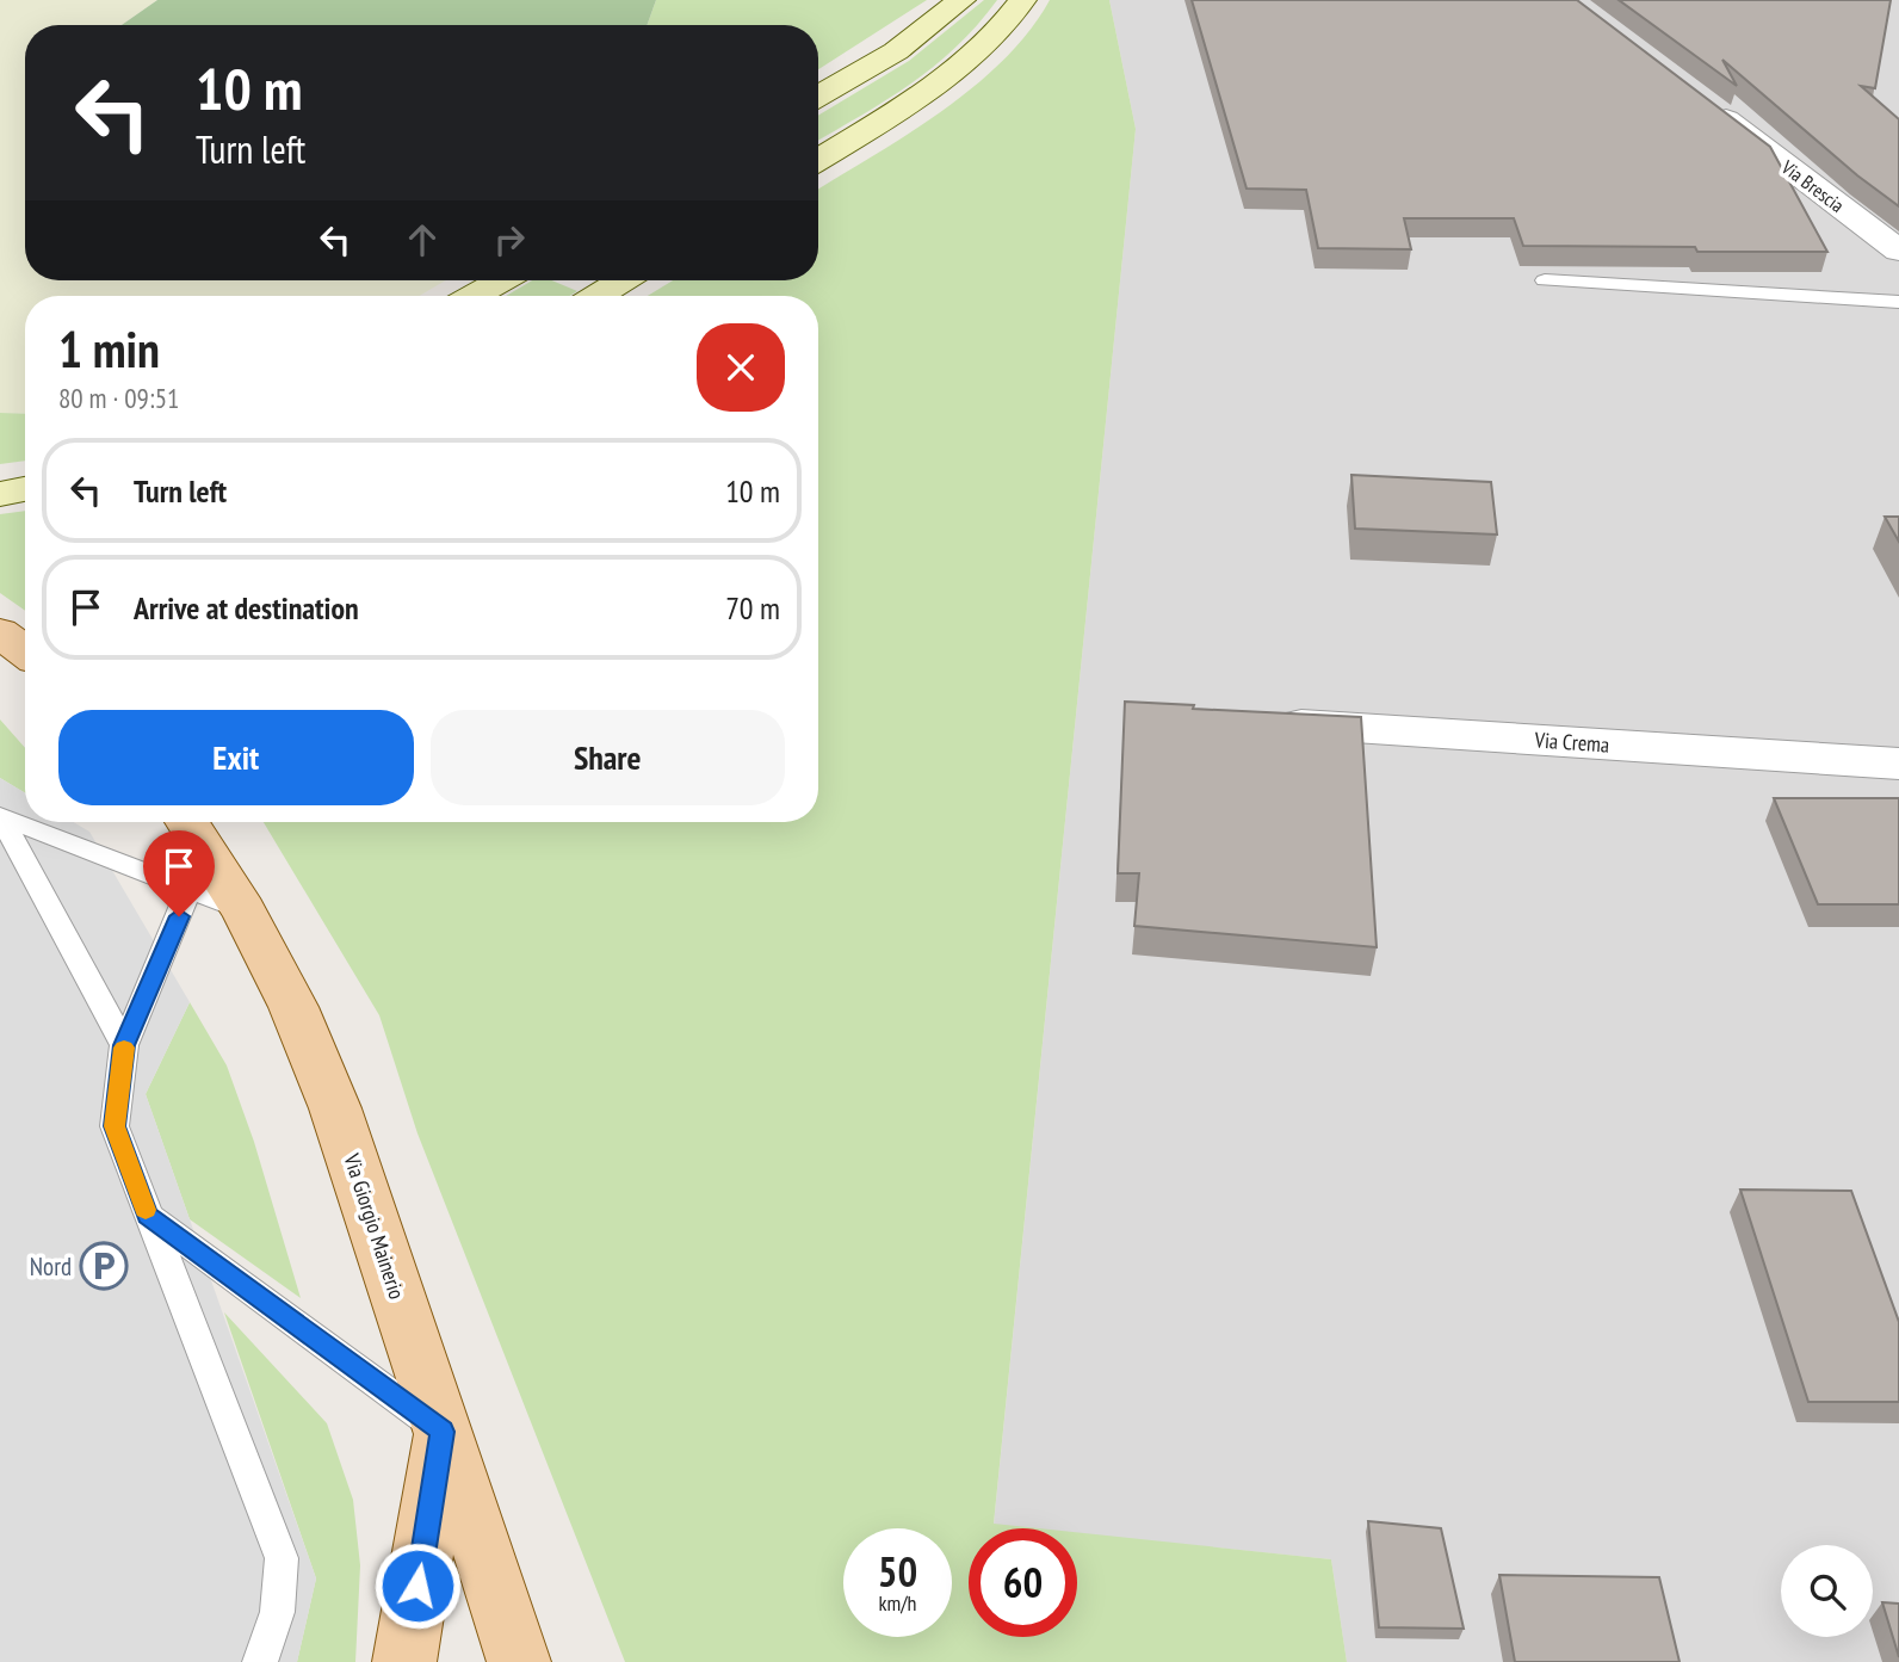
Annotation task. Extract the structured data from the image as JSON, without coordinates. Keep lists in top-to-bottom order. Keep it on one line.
{"streets":{"main road":["Via Giorgio Mainerio"],"street":["Via Brescia","Via Crema"]},"places":{"parking":["Nord"]},"page":{"turn":["10 m","Turn left"],"heading":["1 min","80 m · 09:51"],"list":[{"name":"Turn left","value":"10 m"},{"name":"Arrive at destination","value":"70 m"}],"buttons":["Exit","Share"],"speed":"50 km/h","limit":"60"}}
